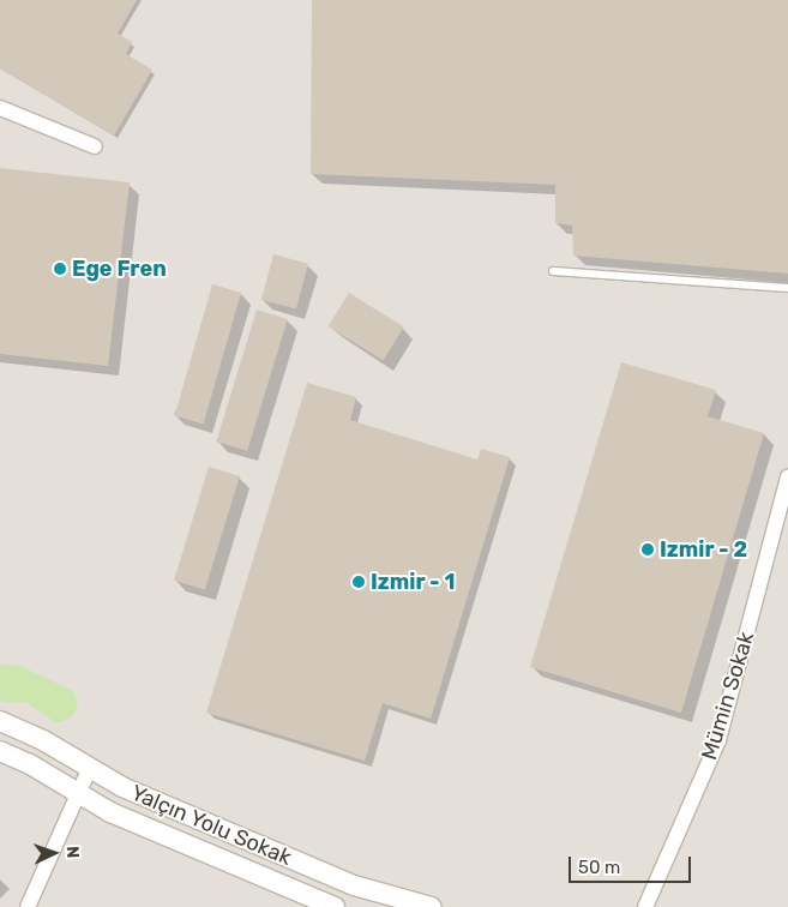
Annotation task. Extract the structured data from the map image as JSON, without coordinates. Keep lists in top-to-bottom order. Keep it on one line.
{"streets":{"street":["Mümin Sokak","Yalçın Yolu Sokak"]},"places":["Ege Fren","Izmir - 2","Izmir - 1"],"scale_bar":"50 m","north":"right"}
